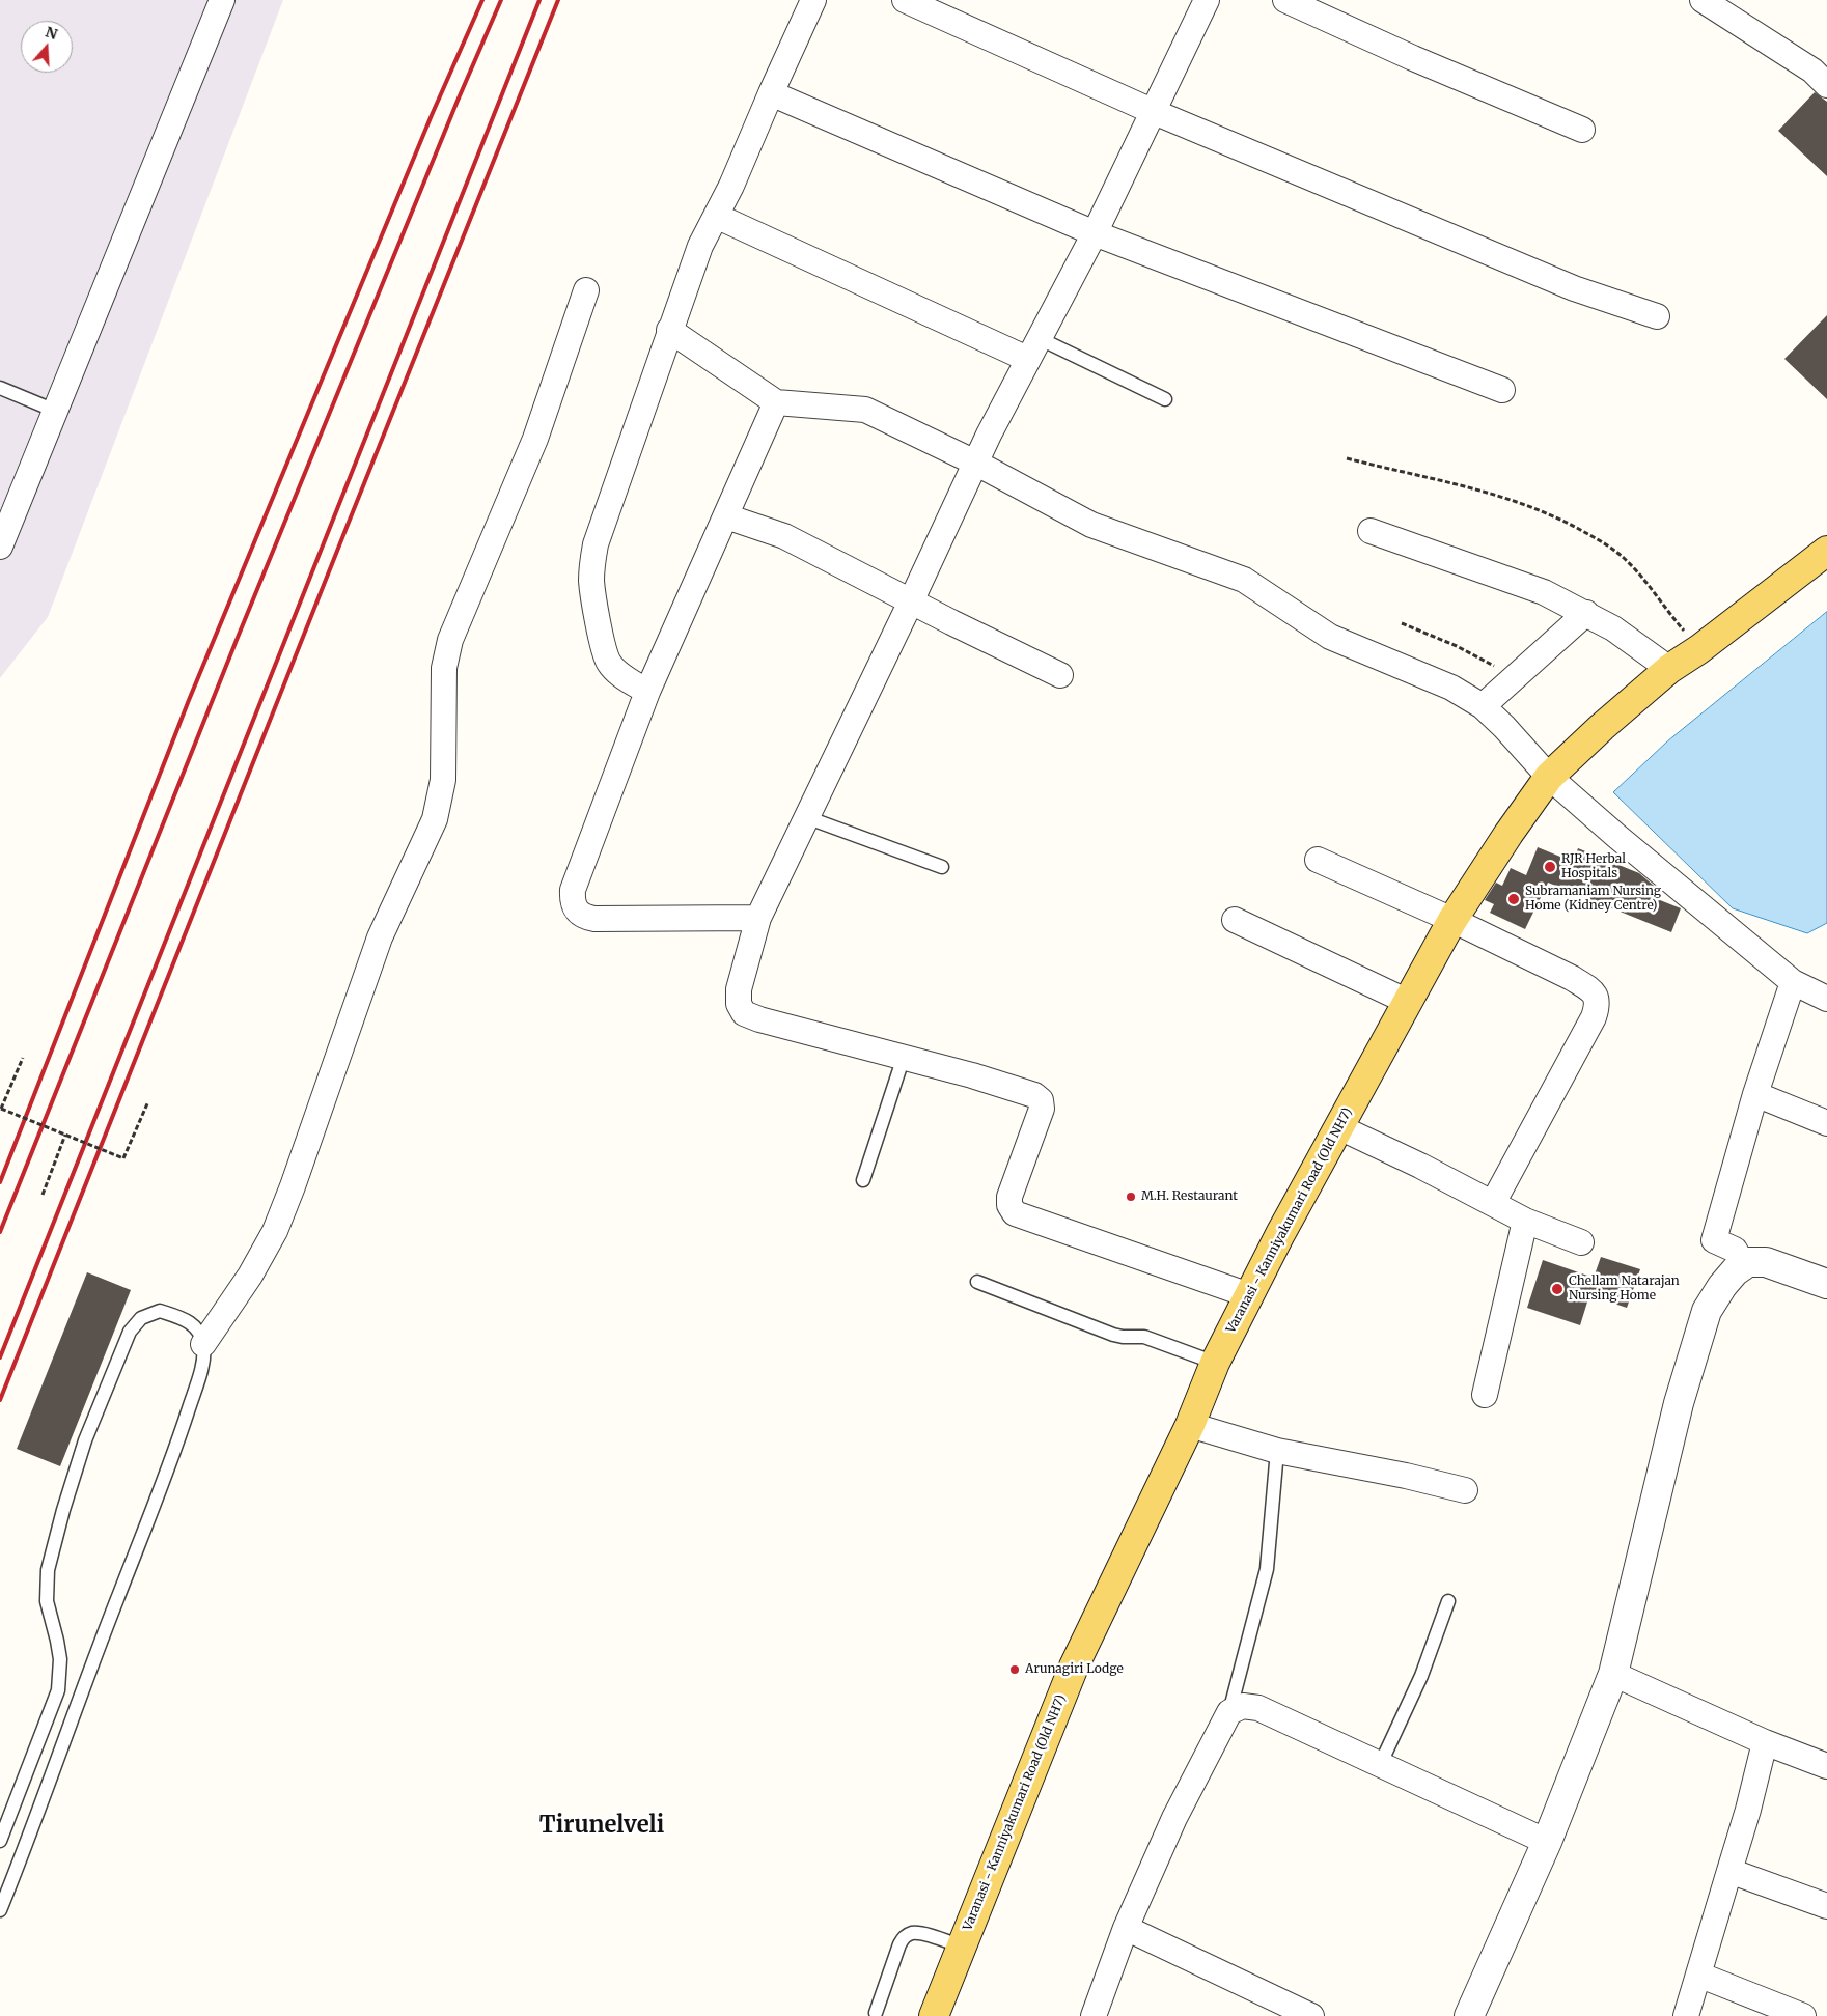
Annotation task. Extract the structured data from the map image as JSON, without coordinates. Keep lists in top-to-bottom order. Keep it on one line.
{"streets":{"main road":["Varanasi - Kanniyakumari Road (Old NH7)"]},"districts":["Tirunelveli"],"places":["RJR Herbal Hospitals","Subramaniam Nursing Home (Kidney Centre)","M.H. Restaurant","Chellam Natarajan Nursing Home","Arunagiri Lodge"],"north":"top"}
